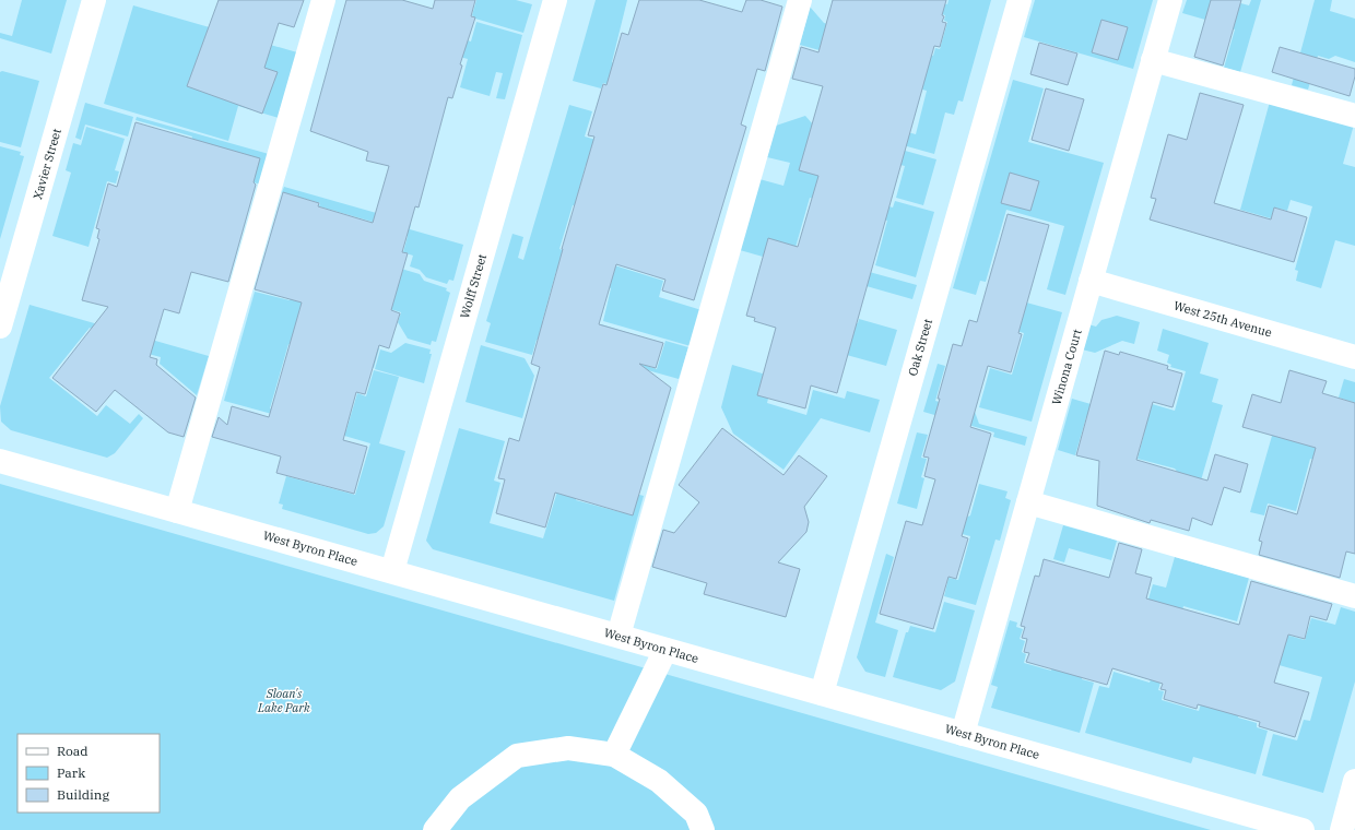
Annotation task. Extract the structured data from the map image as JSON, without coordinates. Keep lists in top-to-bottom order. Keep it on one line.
{"streets":{"street":["Xavier Street","Wolff Street","West 25th Avenue","Oak Street","Winona Court","West Byron Place"]},"crossings":[["Wolff Street","West Byron Place"],["West 25th Avenue","Winona Court"],["Oak Street","West Byron Place"],["Winona Court","West Byron Place"]],"parks":["Sloan's Lake Park"],"legend":["Road","Park","Building"]}
